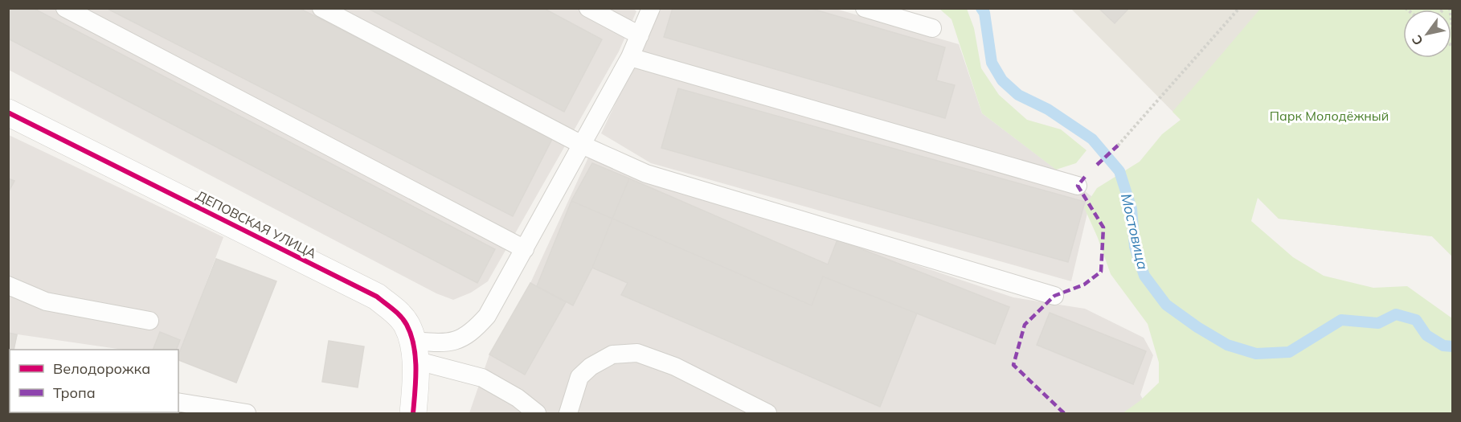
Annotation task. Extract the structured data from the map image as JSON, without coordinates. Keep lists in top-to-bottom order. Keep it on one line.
{"streets":{"street":["ДЕПОВСКАЯ УЛИЦА"]},"water":["Мостовица"],"parks":["Парк Молодёжный"],"legend":["Велодорожка","Тропа"],"north":"bottom left"}
